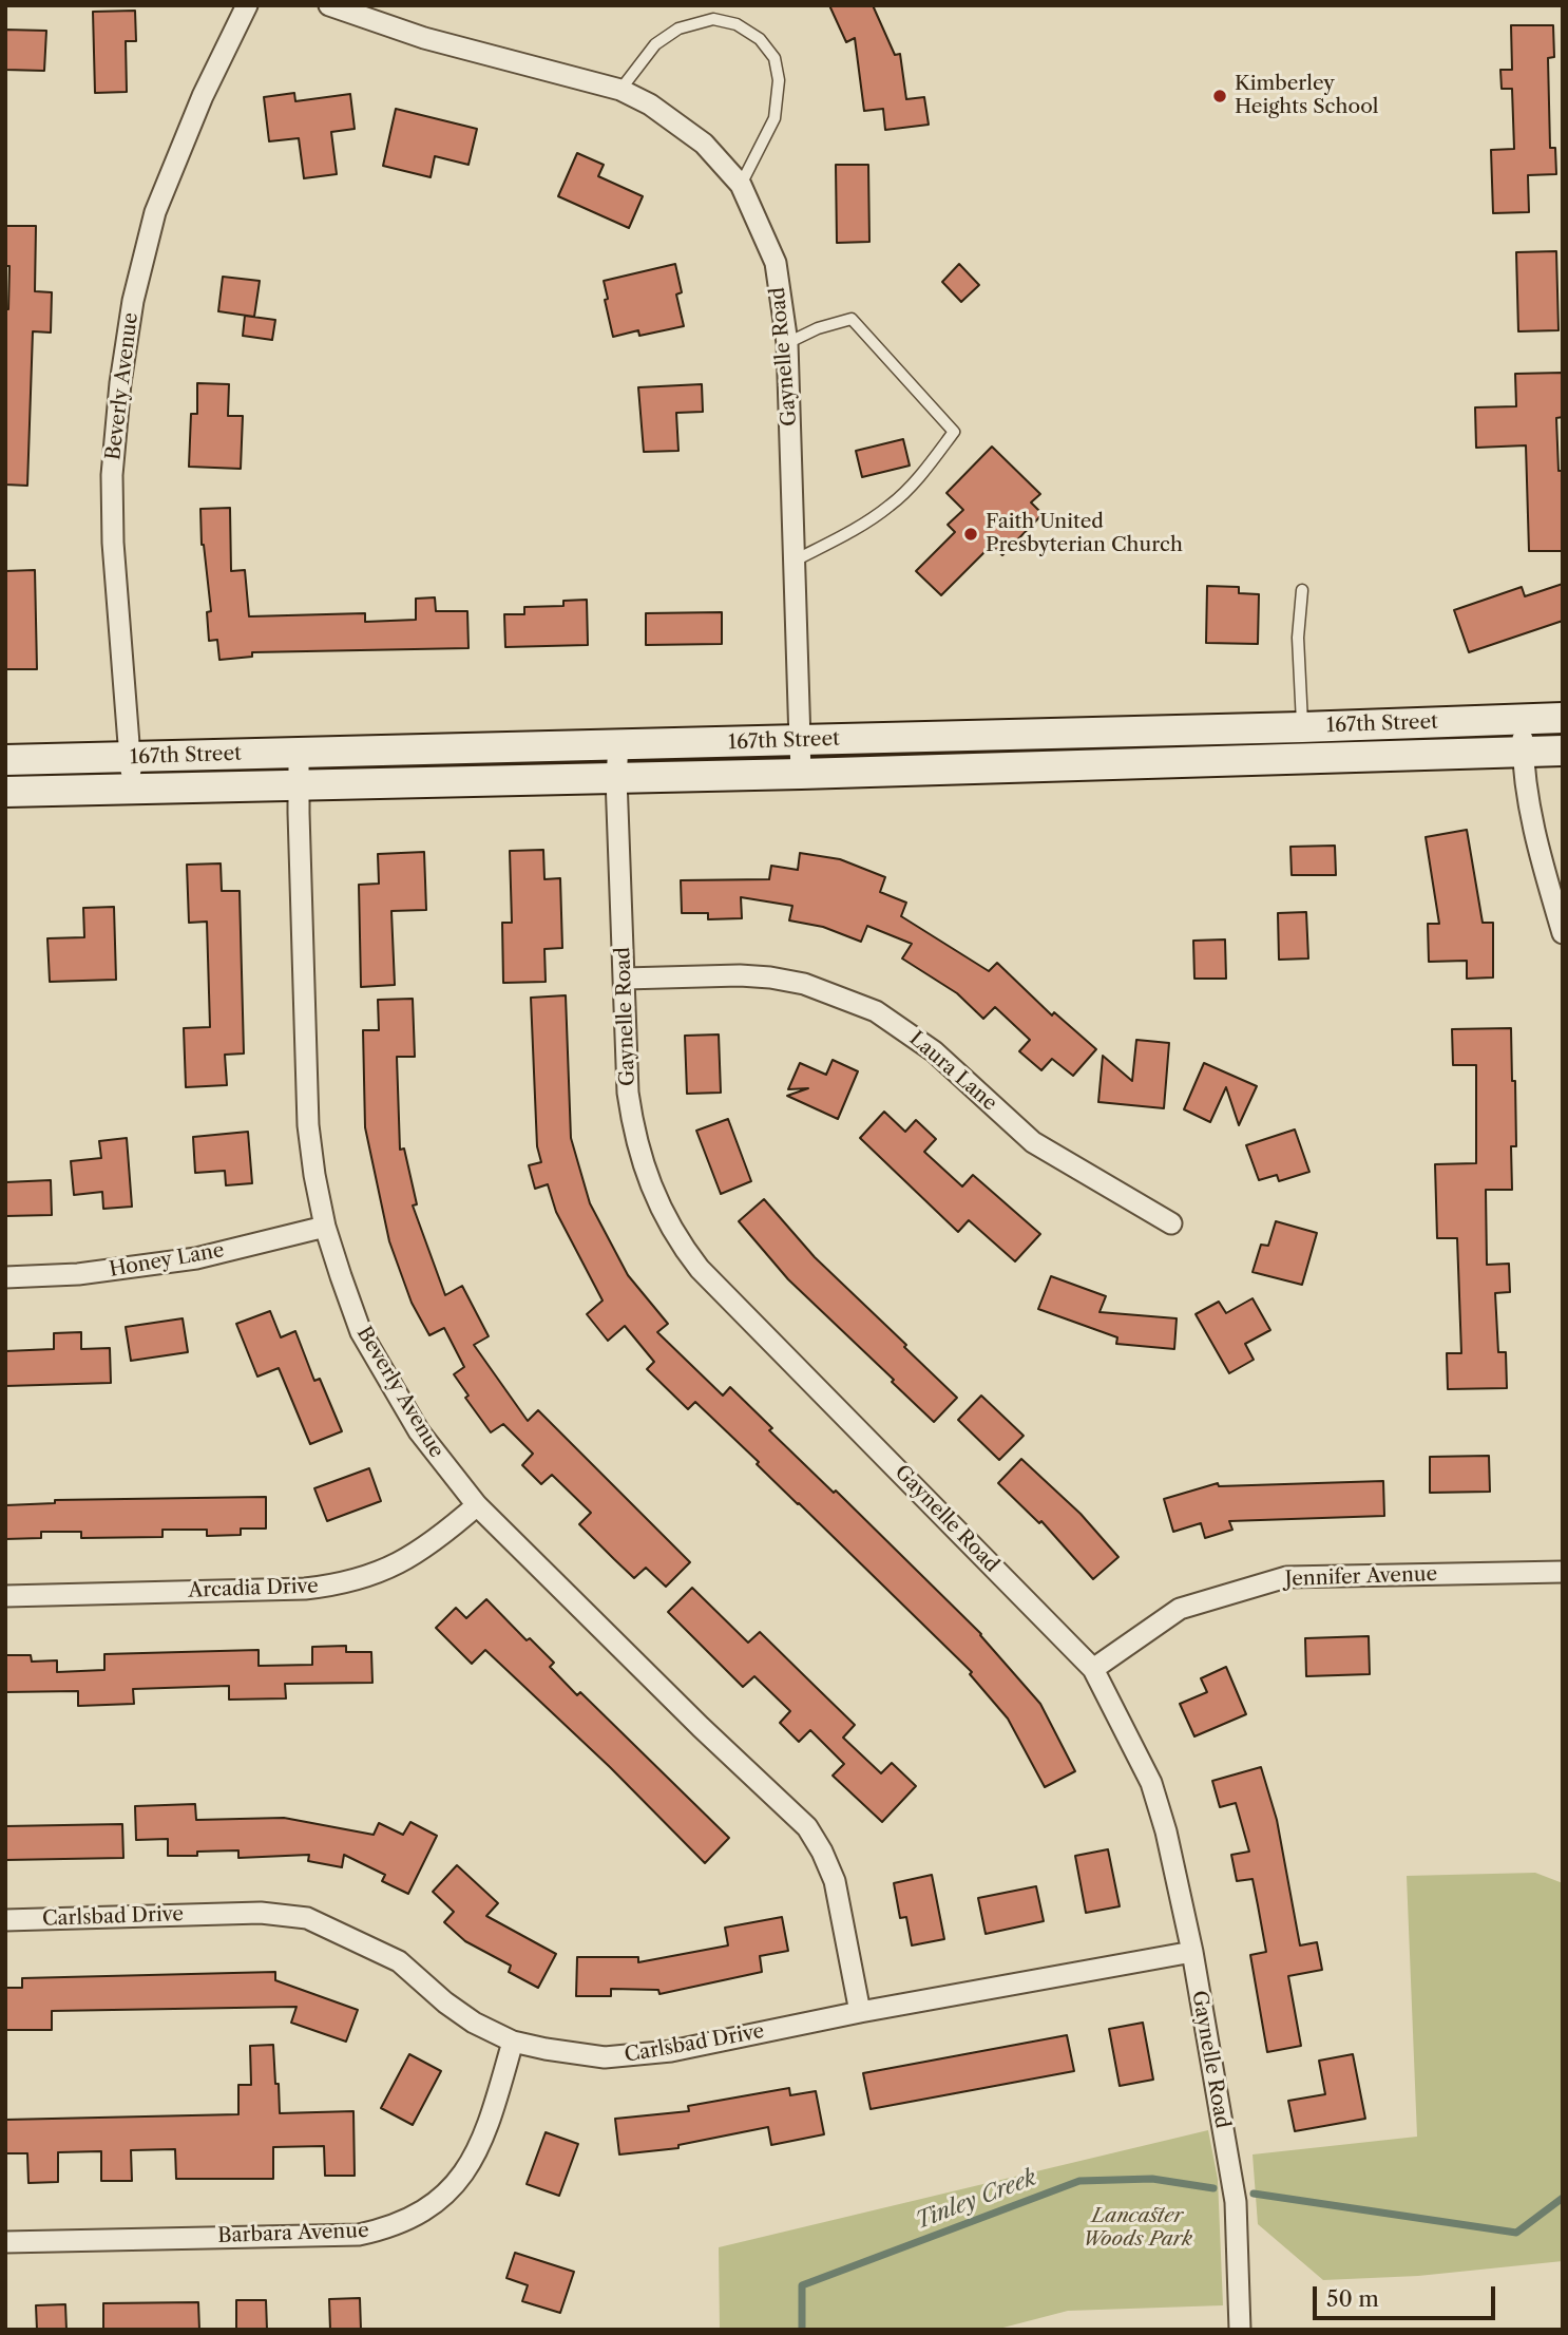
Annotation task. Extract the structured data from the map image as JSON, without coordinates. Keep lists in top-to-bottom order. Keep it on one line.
{"streets":{"main road":["167th Street"],"street":["Gaynelle Road","Beverly Avenue","Laura Lane","Honey Lane","Jennifer Avenue","Arcadia Drive","Carlsbad Drive","Barbara Avenue"]},"crossings":[["Gaynelle Road","167th Street"],["Gaynelle Road","Laura Lane"],["Gaynelle Road","Jennifer Avenue"],["Gaynelle Road","Carlsbad Drive"],["Beverly Avenue","167th Street"],["Beverly Avenue","Honey Lane"],["Beverly Avenue","Arcadia Drive"],["Beverly Avenue","Carlsbad Drive"],["Carlsbad Drive","Barbara Avenue"]],"water":["Tinley Creek"],"parks":["Lancaster Woods Park"],"places":["Kimberley Heights School","Faith United Presbyterian Church"],"scale_bar":"50 m"}
